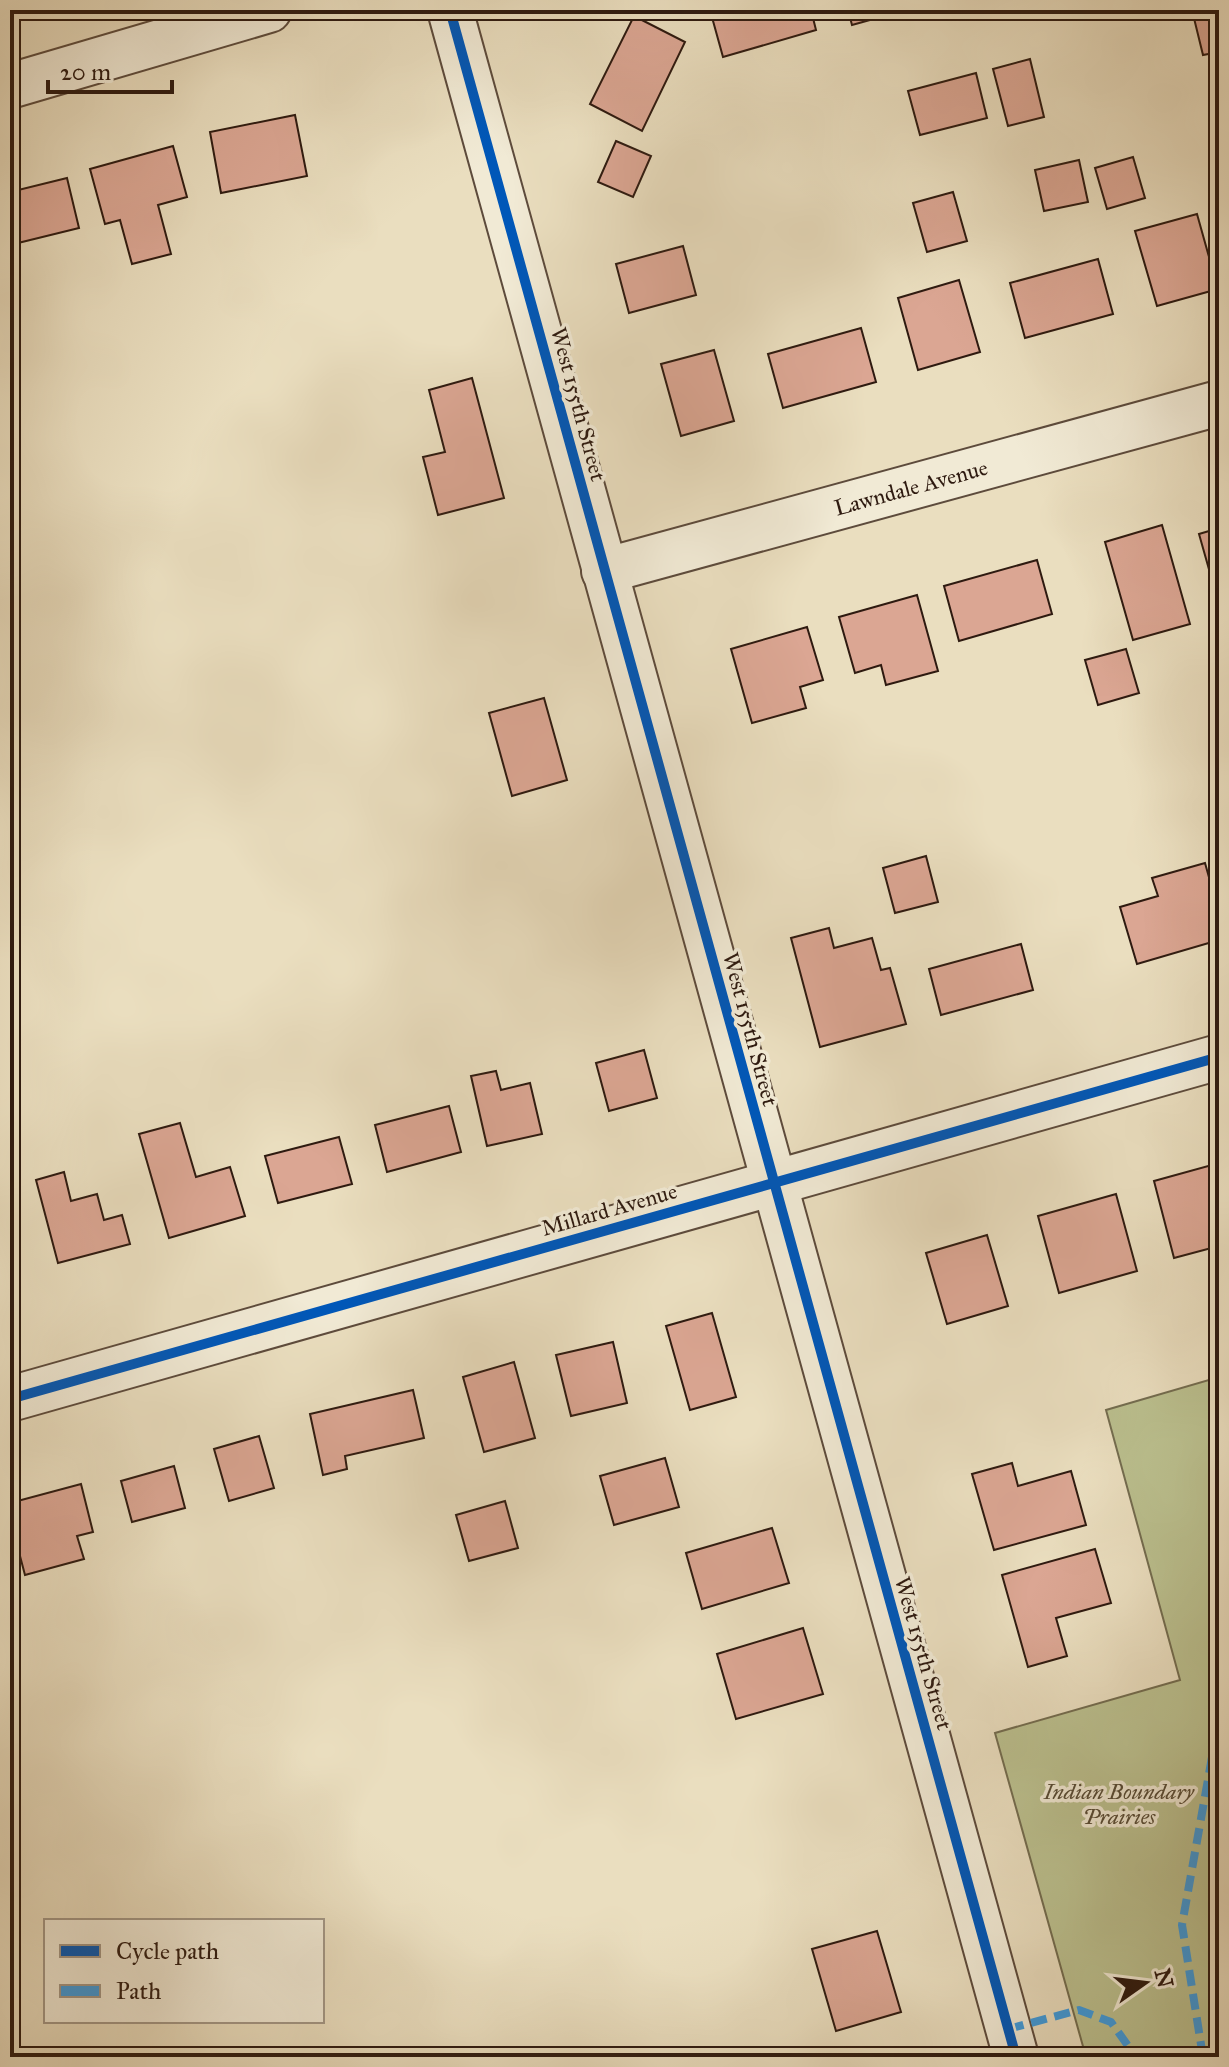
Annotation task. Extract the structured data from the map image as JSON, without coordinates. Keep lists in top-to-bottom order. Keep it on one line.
{"streets":{"street":["West 155th Street","Lawndale Avenue","Millard Avenue"]},"crossings":[["West 155th Street","Lawndale Avenue"],["West 155th Street","Millard Avenue"]],"parks":["Indian Boundary Prairies"],"legend":["Cycle path","Path"],"scale_bar":"20 m","north":"right"}
